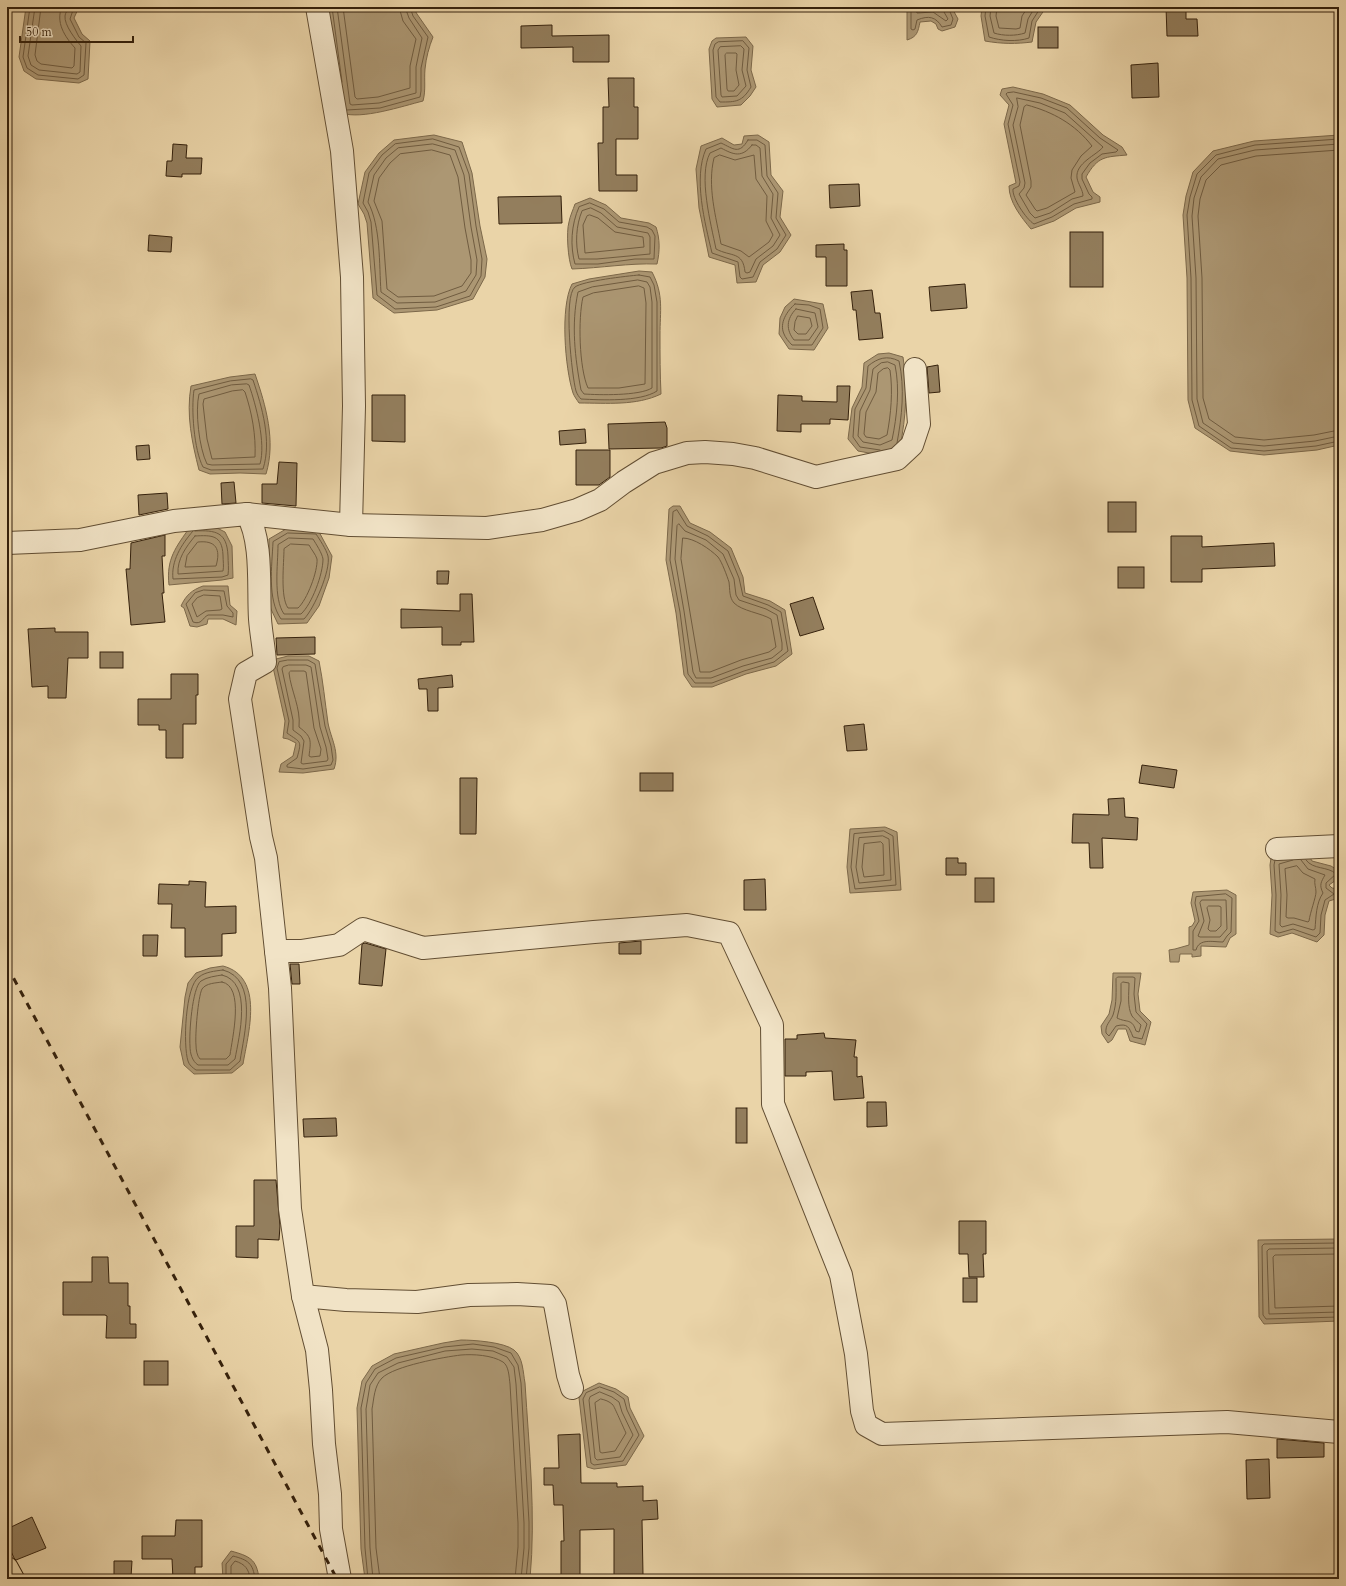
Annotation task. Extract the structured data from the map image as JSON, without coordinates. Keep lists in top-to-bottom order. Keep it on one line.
{"scale_bar":"50 m"}
